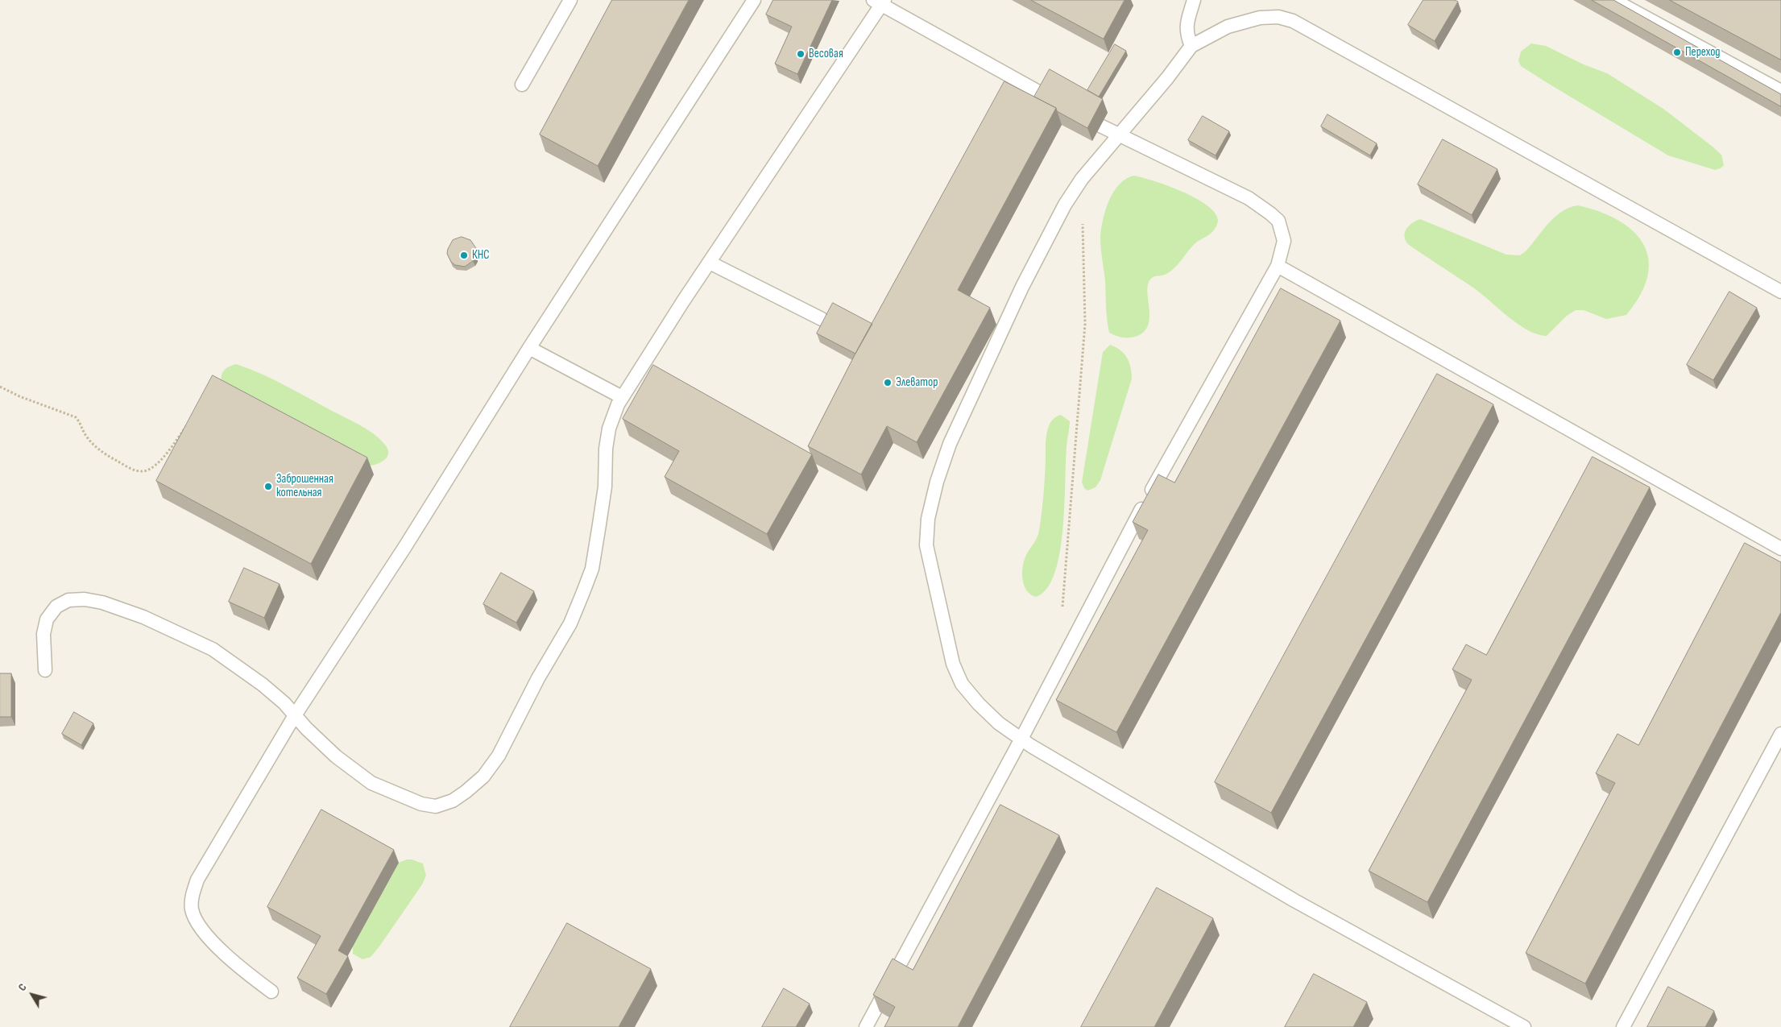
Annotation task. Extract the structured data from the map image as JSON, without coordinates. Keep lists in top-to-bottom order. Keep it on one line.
{"places":["Переход","Весовая","КНС","Элеватор","Заброшенная котельная"],"north":"top left"}
